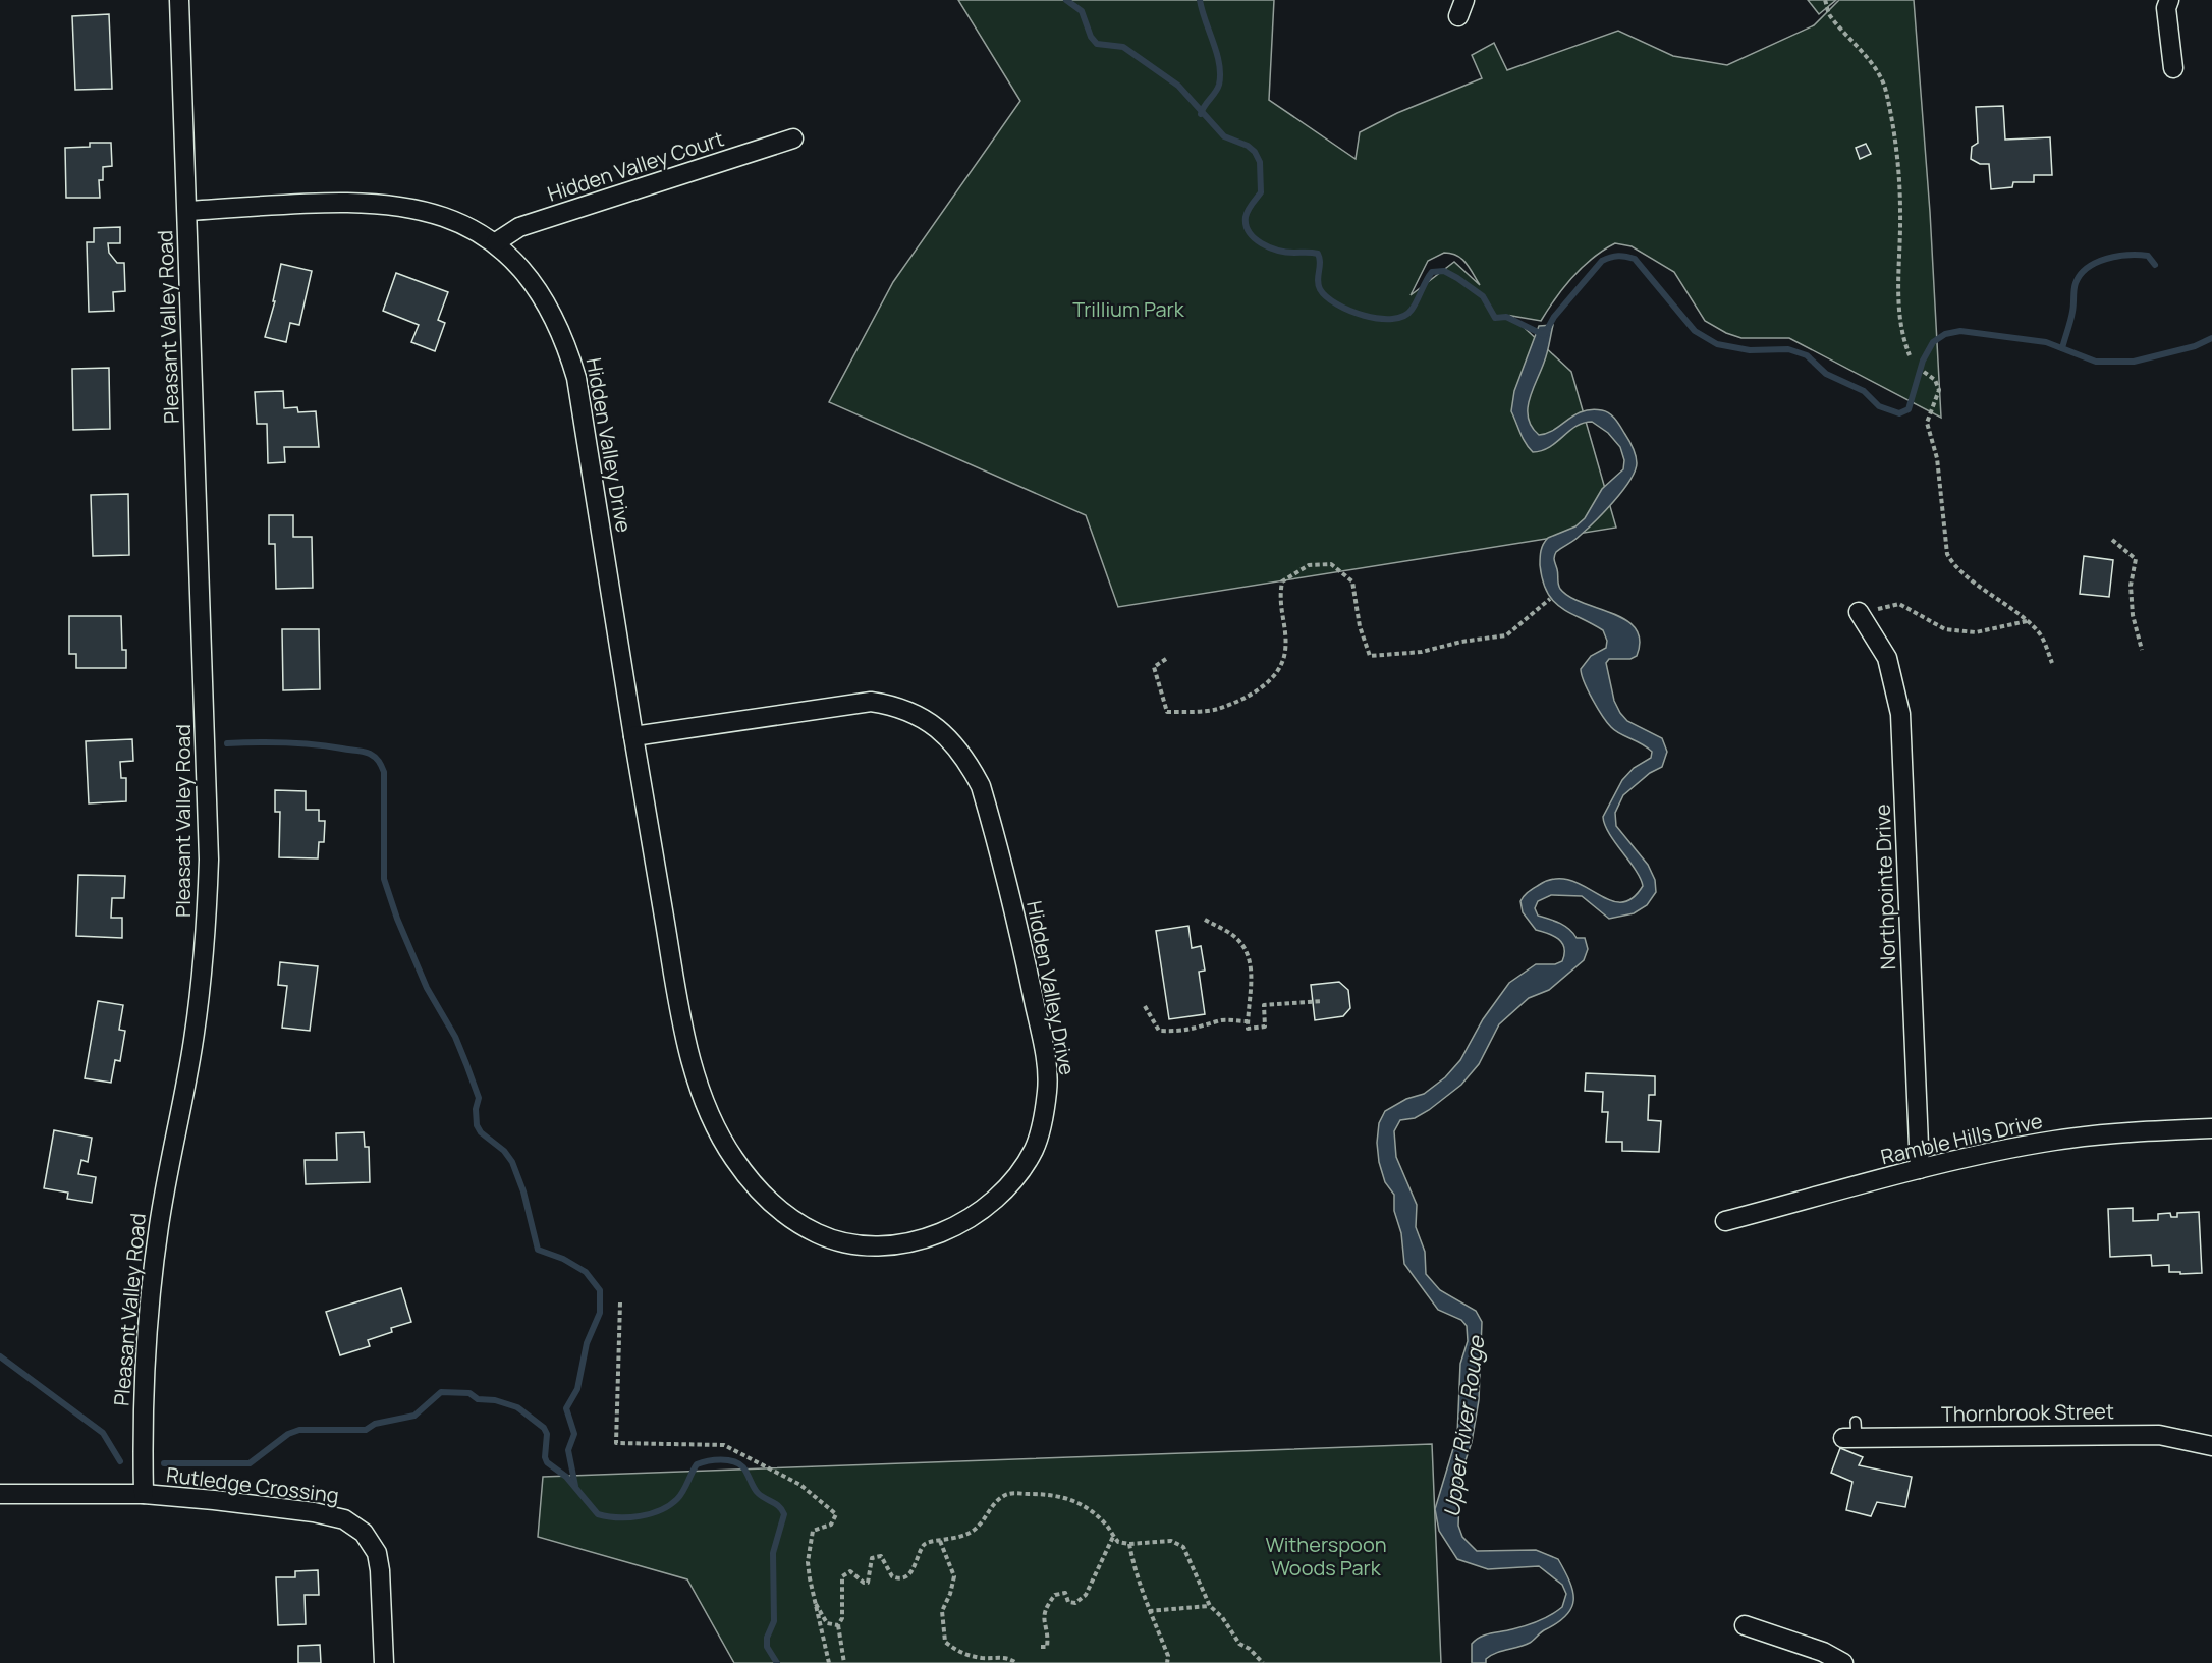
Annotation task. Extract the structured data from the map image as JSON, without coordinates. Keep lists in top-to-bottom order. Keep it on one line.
{"streets":{"street":["Hidden Valley Court","Pleasant Valley Road","Hidden Valley Drive","Northpointe Drive","Ramble Hills Drive","Thornbrook Street","Rutledge Crossing"]},"crossings":[["Hidden Valley Court","Hidden Valley Drive"],["Pleasant Valley Road","Hidden Valley Drive"],["Pleasant Valley Road","Rutledge Crossing"],["Northpointe Drive","Ramble Hills Drive"]],"water":["Upper River Rouge"],"parks":["Trillium Park","Witherspoon Woods Park"]}
